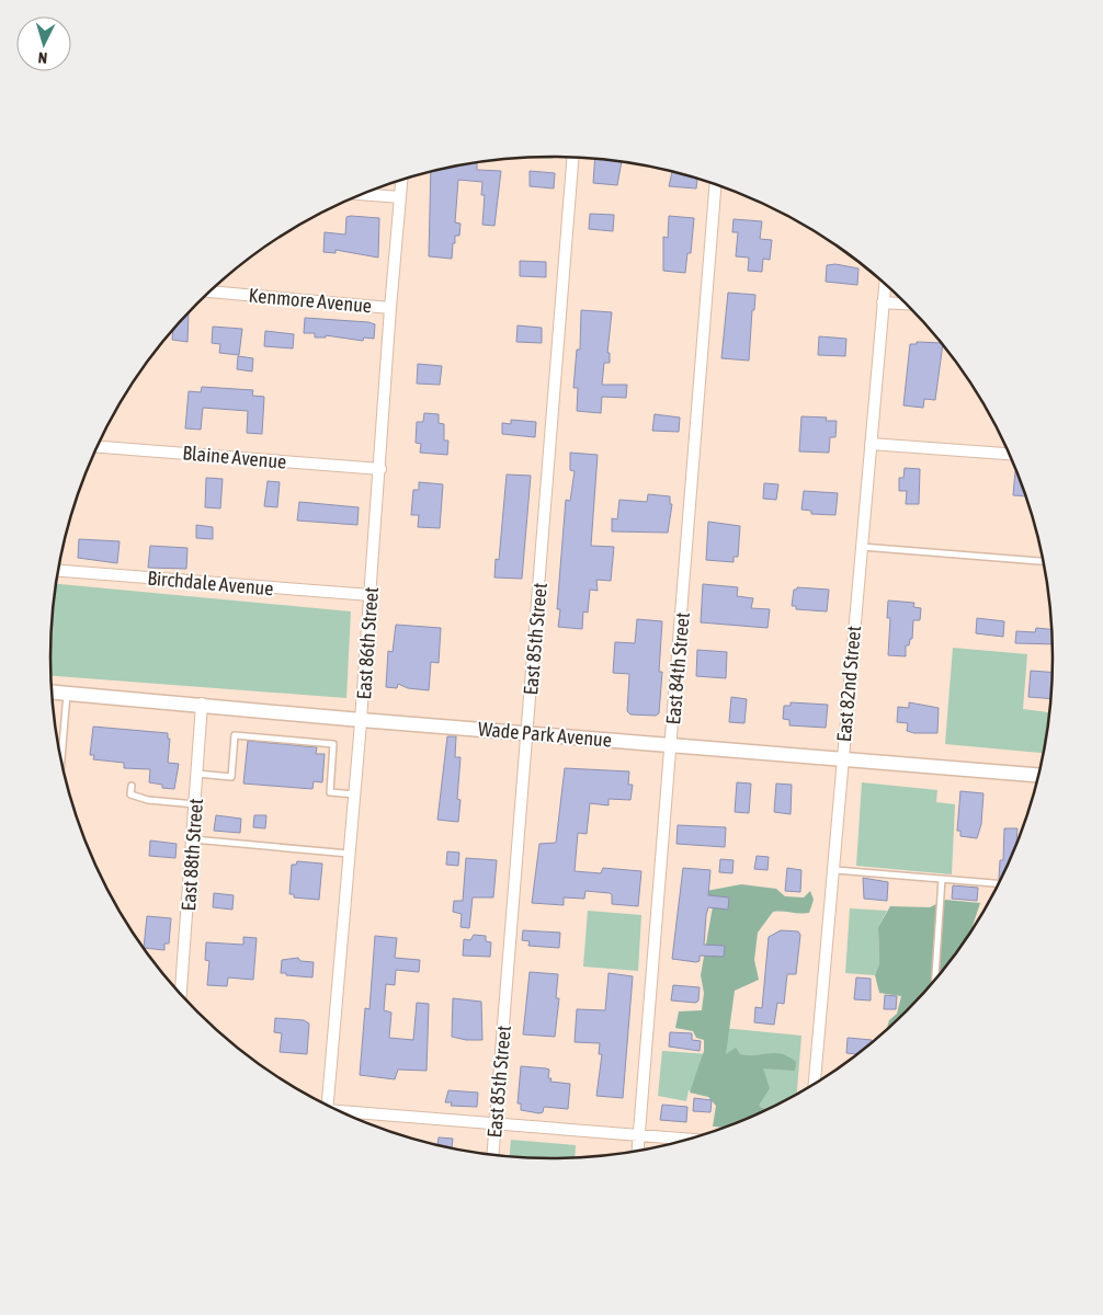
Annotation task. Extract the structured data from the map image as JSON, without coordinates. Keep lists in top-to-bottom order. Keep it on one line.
{"streets":{"street":["Kenmore Avenue","Blaine Avenue","Birchdale Avenue","East 85th Street","East 86th Street","East 84th Street","East 82nd Street","Wade Park Avenue","East 88th Street"]},"crossings":[["Kenmore Avenue","East 86th Street"],["Blaine Avenue","East 86th Street"],["Birchdale Avenue","East 86th Street"],["East 85th Street","Wade Park Avenue"],["East 86th Street","Wade Park Avenue"],["East 84th Street","Wade Park Avenue"],["East 82nd Street","Wade Park Avenue"],["Wade Park Avenue","East 88th Street"]],"north":"bottom"}
